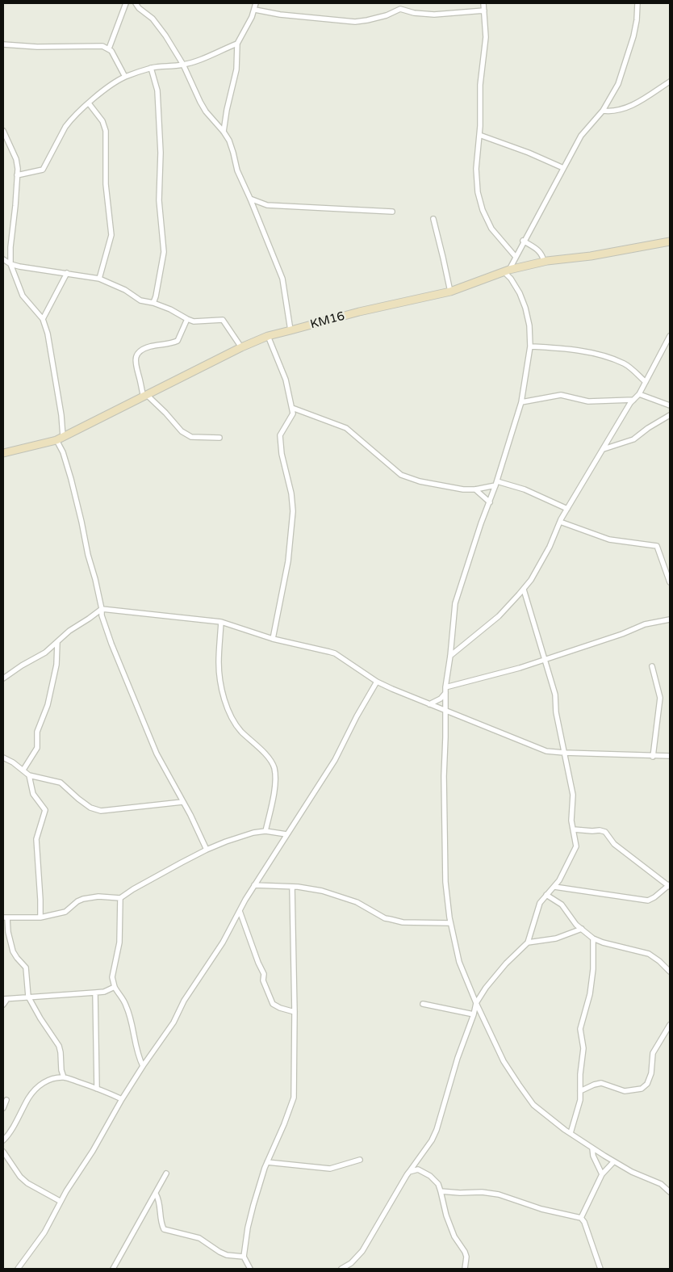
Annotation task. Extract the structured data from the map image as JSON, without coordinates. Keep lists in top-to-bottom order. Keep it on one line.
{"streets":{"street":["KM16"]}}
